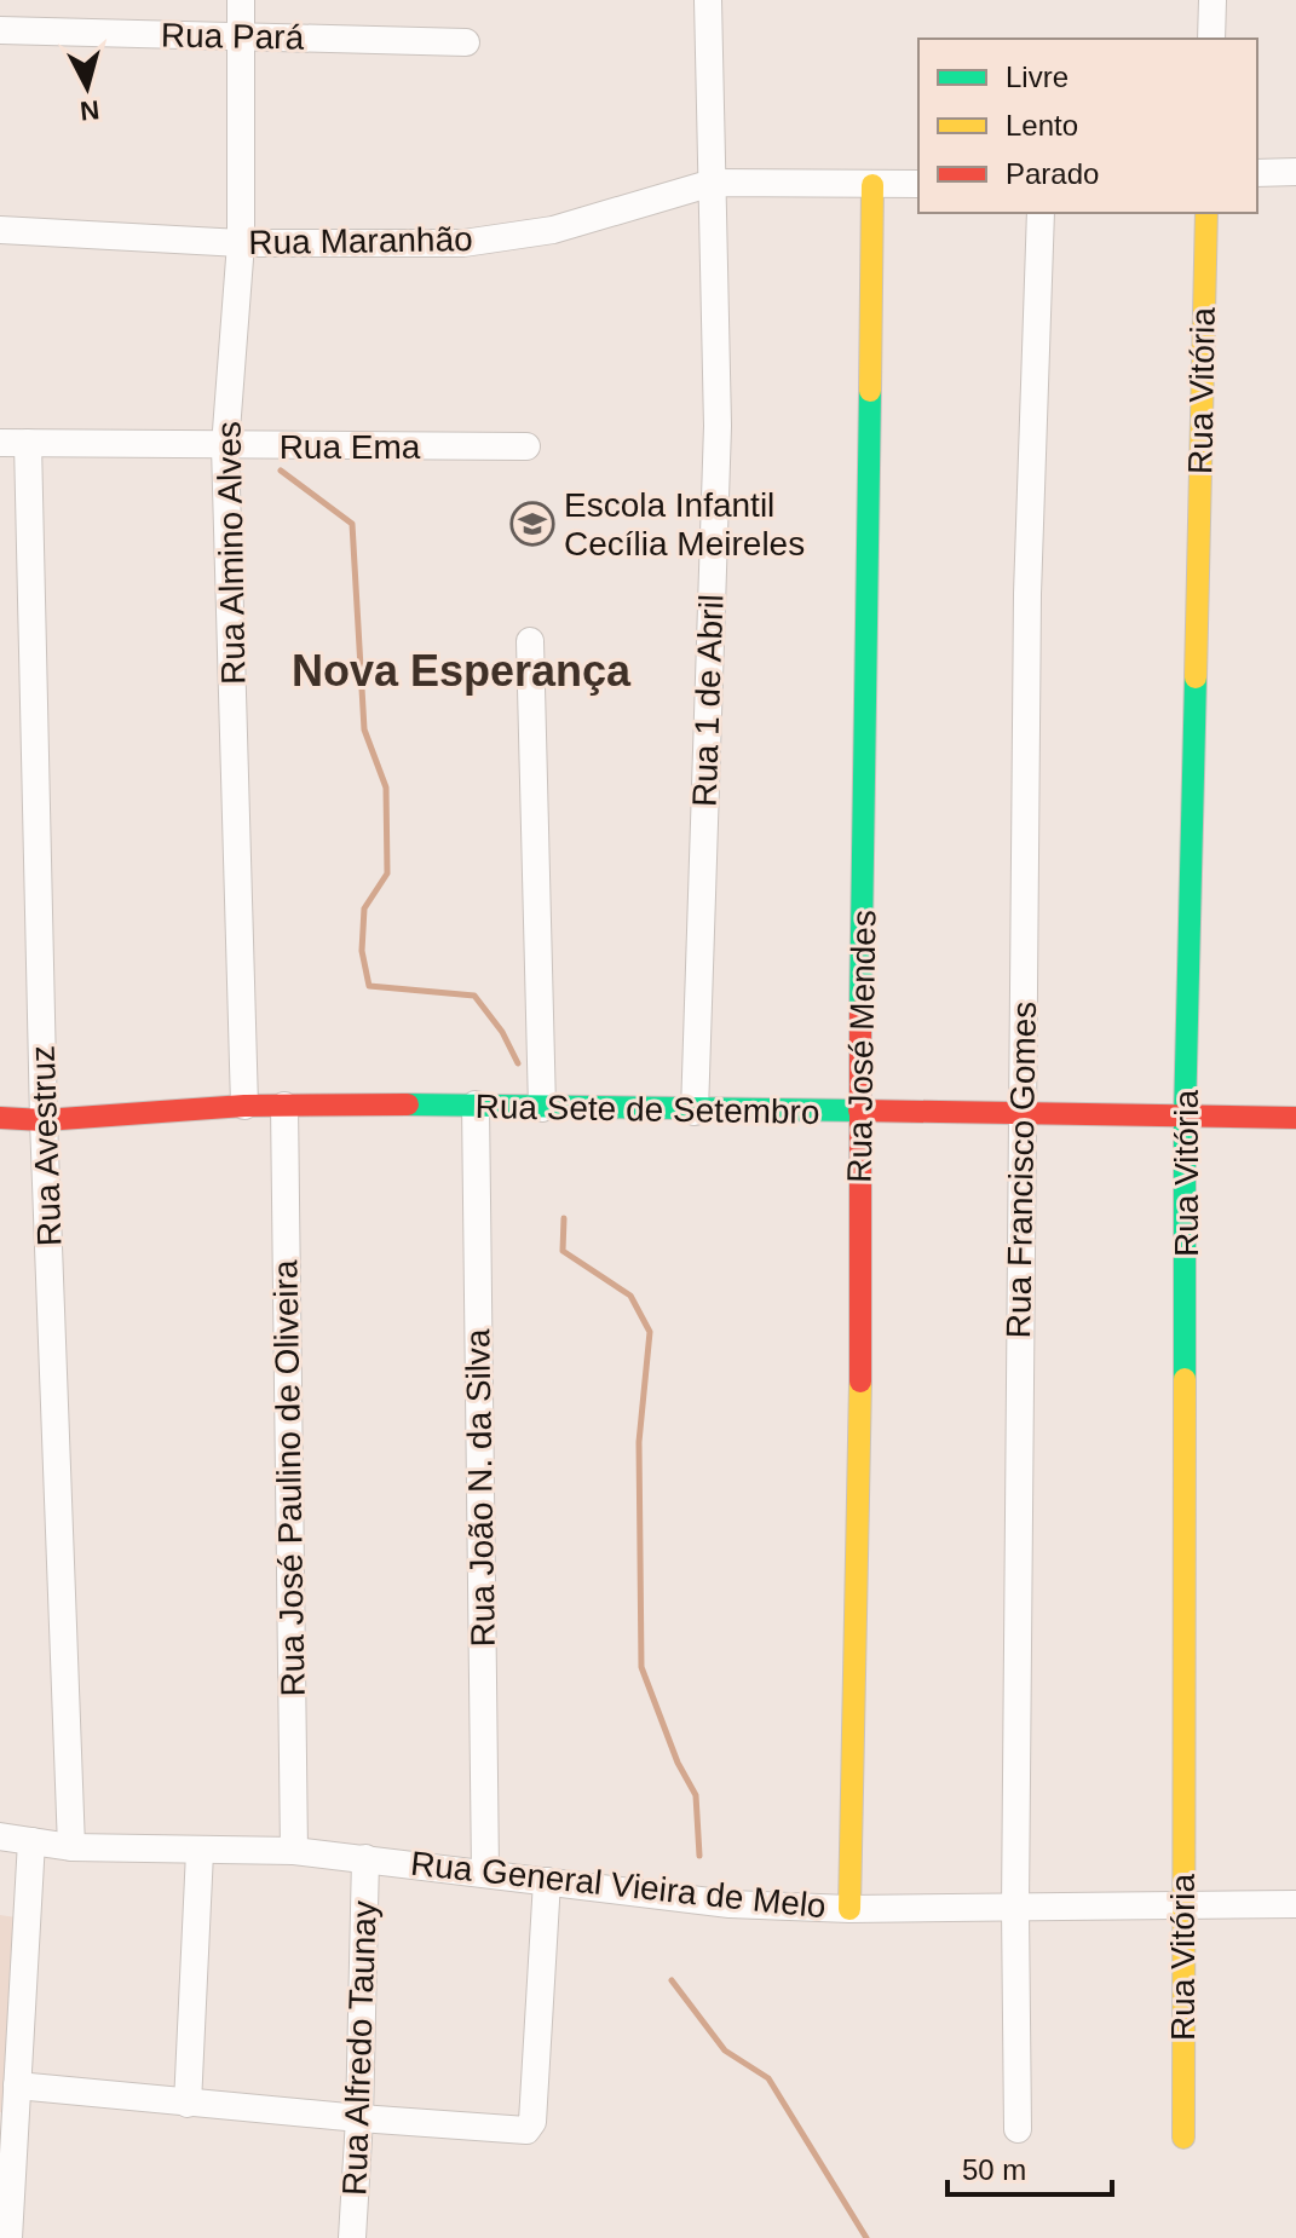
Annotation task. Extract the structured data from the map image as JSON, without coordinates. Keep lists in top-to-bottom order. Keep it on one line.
{"streets":{"street":["Rua Pará","Rua Maranhão","Rua Vitória","Rua Ema","Rua Almino Alves","Rua 1 de Abril","Rua José Mendes","Rua Sete de Setembro","Rua Avestruz","Rua Francisco Gomes","Rua José Paulino de Oliveira","Rua João N. da Silva","Rua General Vieira de Melo","Rua Alfredo Taunay"]},"crossings":[["Rua Pará","Rua Almino Alves"],["Rua Maranhão","Rua Almino Alves"],["Rua Maranhão","Rua 1 de Abril"],["Rua Maranhão","Rua José Mendes"],["Rua Vitória","Rua Sete de Setembro"],["Rua Vitória","Rua General Vieira de Melo"],["Rua Ema","Rua Almino Alves"],["Rua Ema","Rua Avestruz"],["Rua Almino Alves","Rua Sete de Setembro"],["Rua 1 de Abril","Rua Sete de Setembro"],["Rua José Mendes","Rua Sete de Setembro"],["Rua José Mendes","Rua General Vieira de Melo"],["Rua Sete de Setembro","Rua Avestruz"],["Rua Sete de Setembro","Rua Francisco Gomes"],["Rua Sete de Setembro","Rua José Paulino de Oliveira"],["Rua Sete de Setembro","Rua João N. da Silva"],["Rua Avestruz","Rua General Vieira de Melo"],["Rua Francisco Gomes","Rua General Vieira de Melo"],["Rua José Paulino de Oliveira","Rua General Vieira de Melo"],["Rua João N. da Silva","Rua General Vieira de Melo"],["Rua General Vieira de Melo","Rua Alfredo Taunay"]],"districts":["Nova Esperança"],"places":{"school or university":["Escola Infantil Cecília Meireles"]},"legend":["Livre","Lento","Parado"],"scale_bar":"50 m","north":"bottom"}
